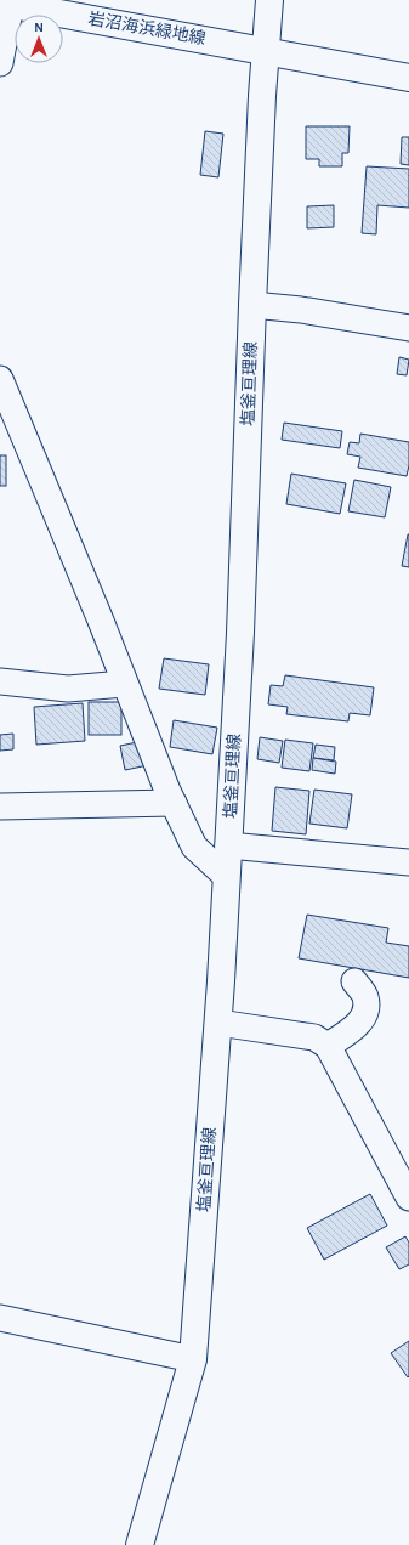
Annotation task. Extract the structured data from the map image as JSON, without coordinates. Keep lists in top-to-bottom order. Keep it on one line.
{"streets":{"main road":["岩沼海浜緑地線","塩釜亘理線"]},"crossings":[["岩沼海浜緑地線","塩釜亘理線"]],"north":"top"}
